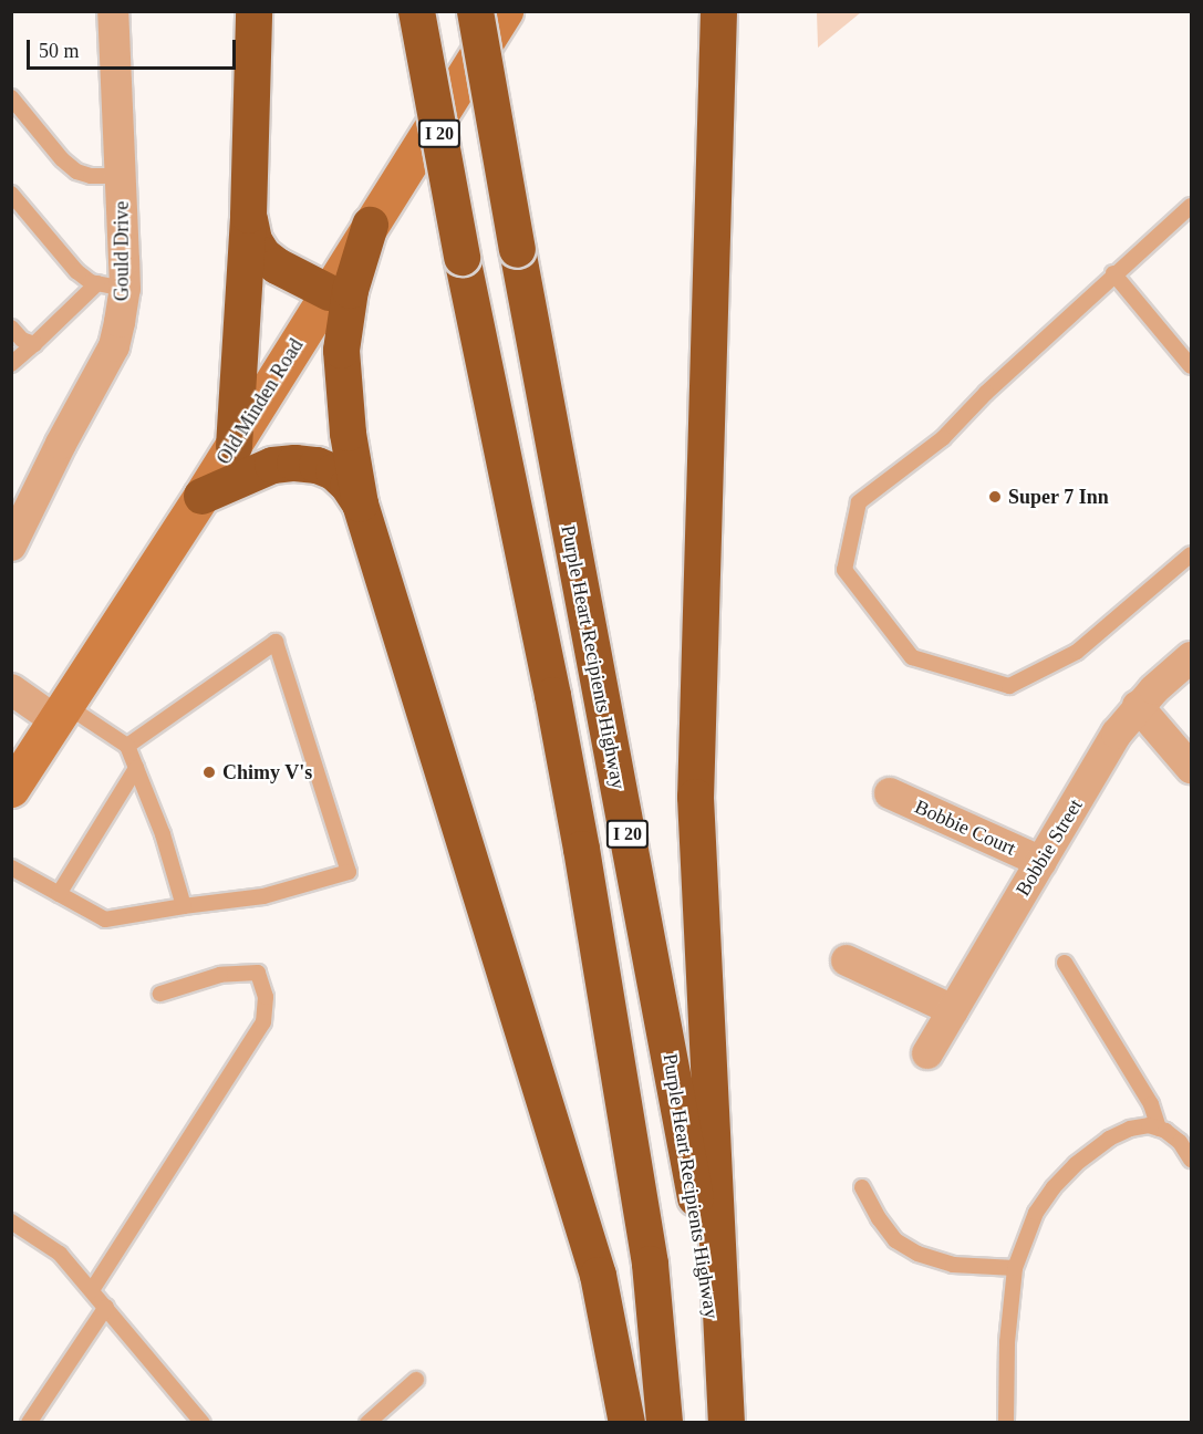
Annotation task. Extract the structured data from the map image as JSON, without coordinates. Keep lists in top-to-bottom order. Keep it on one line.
{"streets":{"highway":["I 20","Purple Heart Recipients Highway"],"main road":["Old Minden Road"],"street":["Gould Drive","Bobbie Court","Bobbie Street"]},"crossings":[["Bobbie Court","Bobbie Street"]],"places":["Super 7 Inn","Chimy V's"],"scale_bar":"50 m"}
